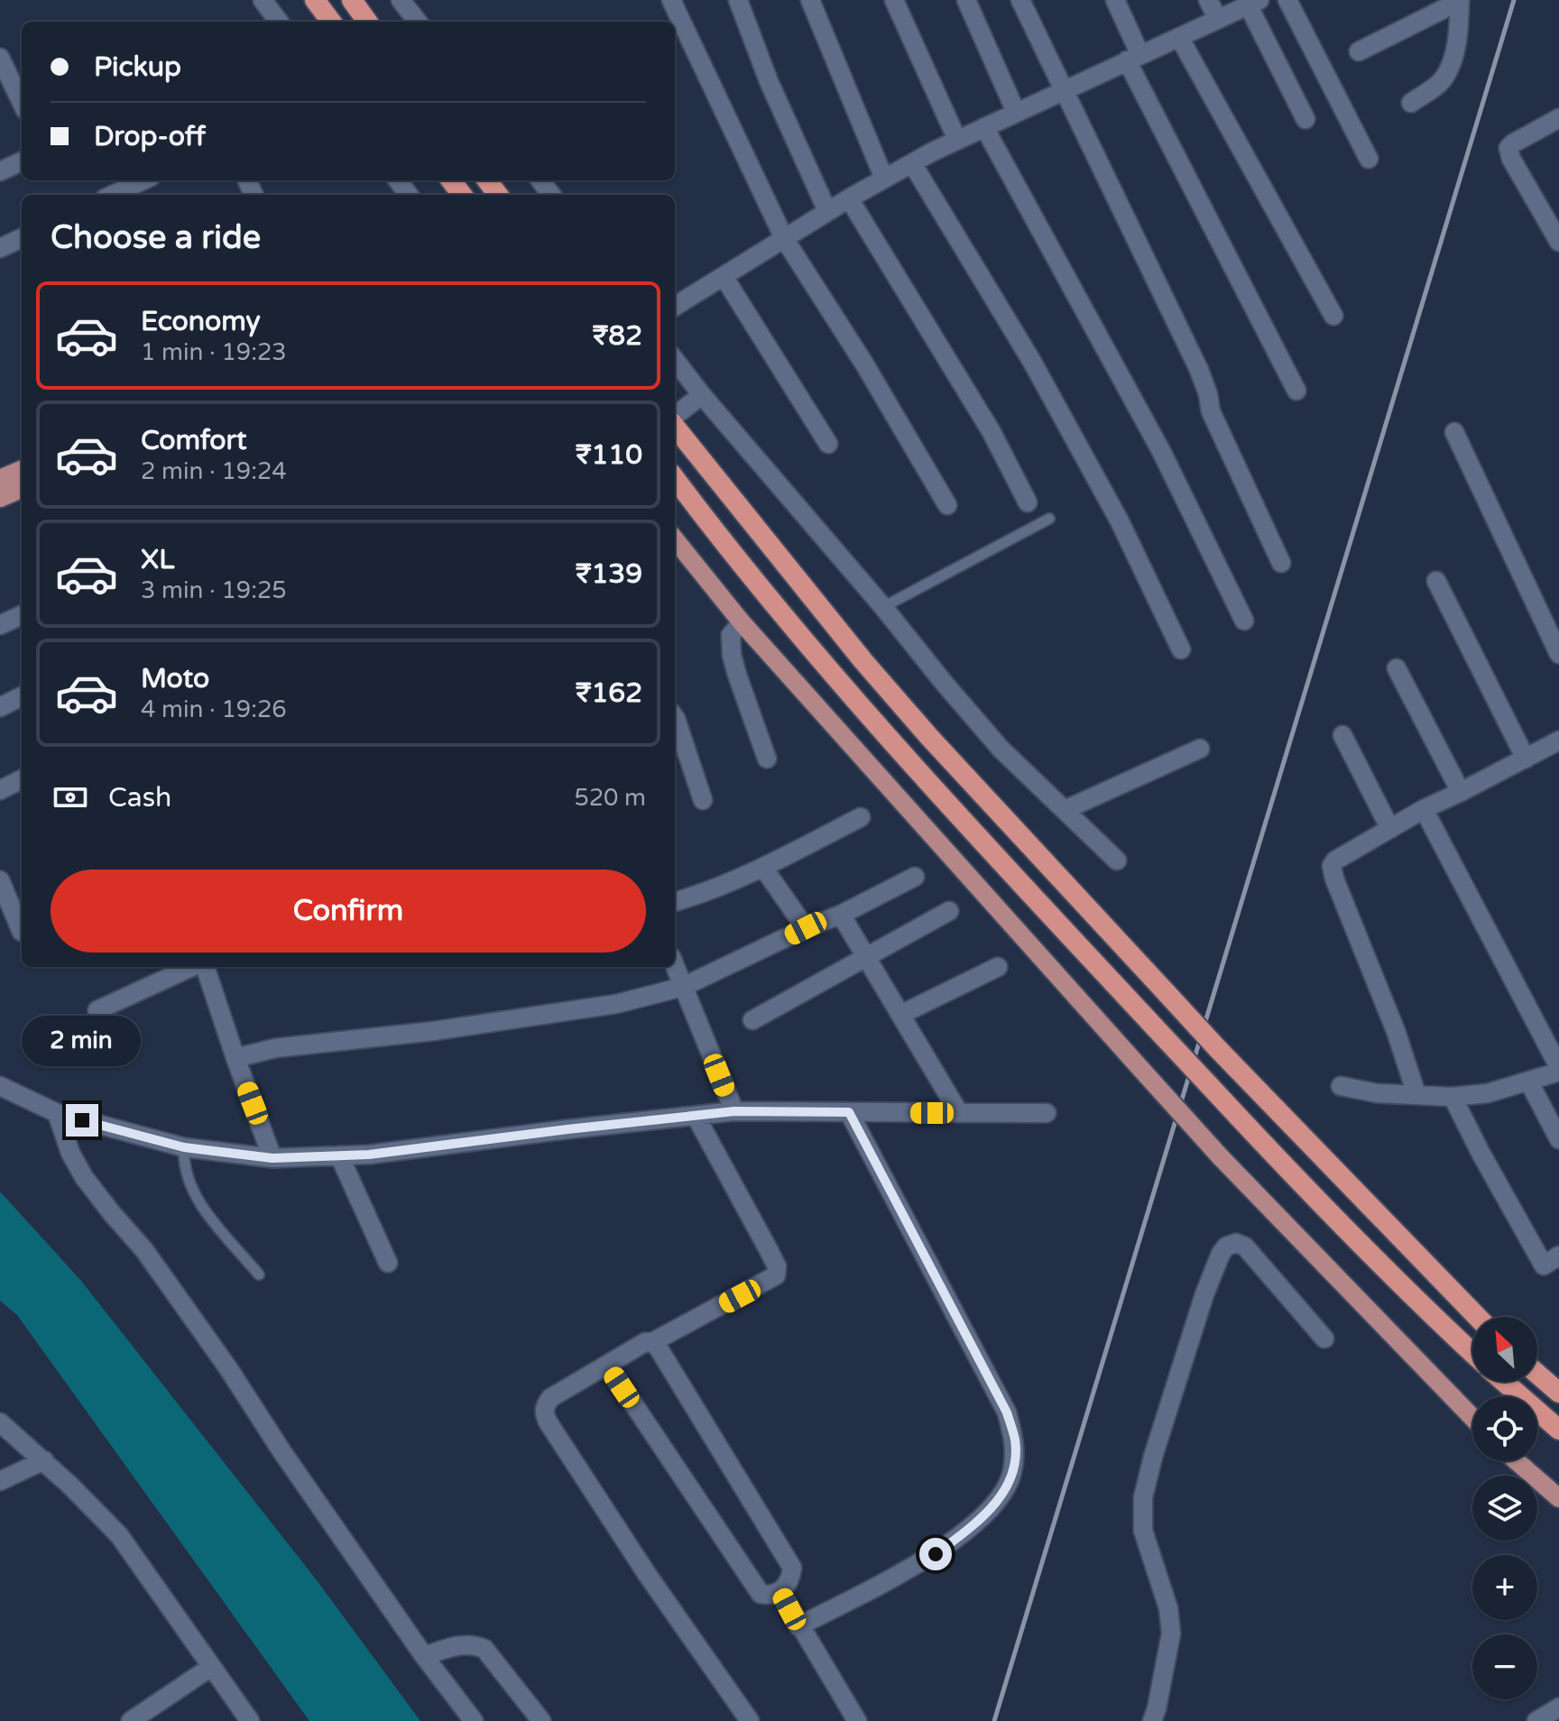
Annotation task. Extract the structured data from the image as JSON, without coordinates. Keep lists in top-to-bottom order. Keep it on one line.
{"north":"top left","page":{"banner":["Pickup","Drop-off"],"heading":"Choose a ride","list":[{"name":"Economy","note":"1 min · 19:23","value":"₹82"},{"name":"Comfort","note":"2 min · 19:24","value":"₹110"},{"name":"XL","note":"3 min · 19:25","value":"₹139"},{"name":"Moto","note":"4 min · 19:26","value":"₹162"}],"pay":["Cash","520 m"],"buttons":"Confirm","bubble":"2 min","map_buttons":["+","−"]}}
